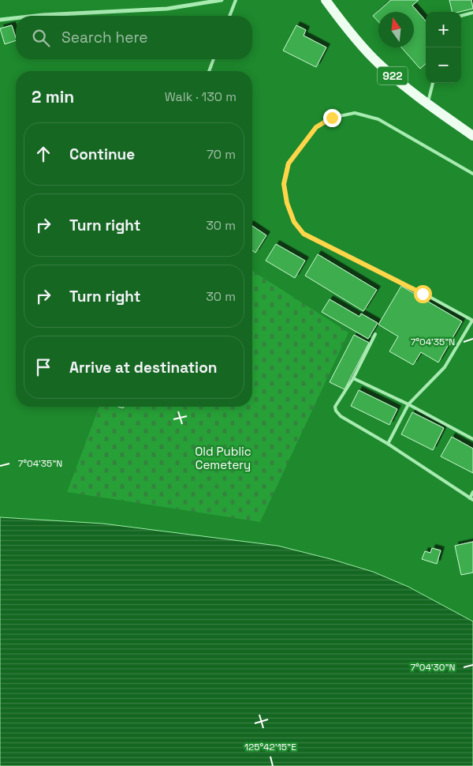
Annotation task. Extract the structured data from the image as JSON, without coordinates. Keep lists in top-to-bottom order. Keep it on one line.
{"streets":{"main road":["922"]},"parks":["Old Public Cemetery"],"north":"top","page":{"map_buttons":["+","−"],"search":"Search here","heading":["2 min","Walk · 130 m"],"list":[["Continue","70 m"],["Turn right","30 m"],["Turn right","30 m"],"Arrive at destination"]},"coordinates":["7°04'35\"N","7°04'30\"N","125°42'15\"E"]}
